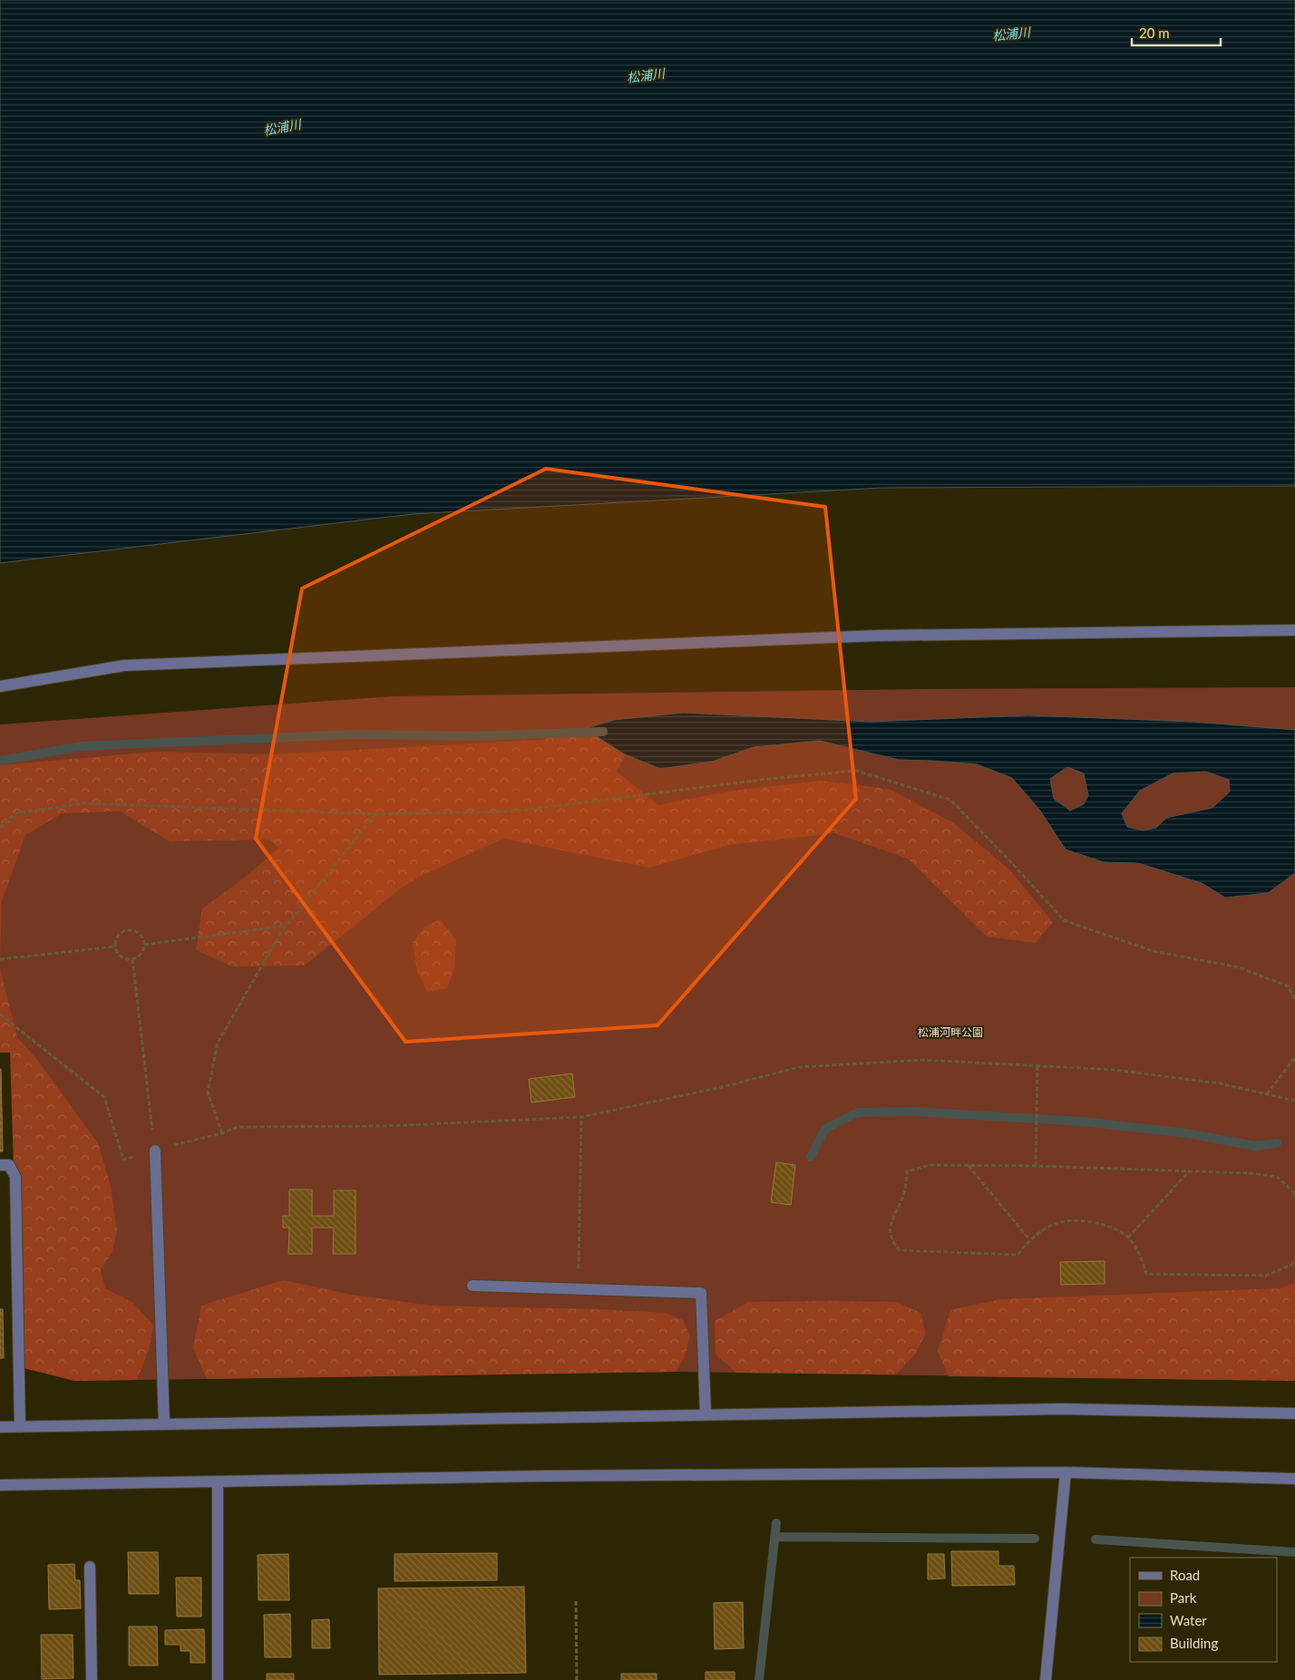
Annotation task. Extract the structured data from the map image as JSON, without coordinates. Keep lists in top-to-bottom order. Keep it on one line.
{"water":["松浦川"],"parks":["松浦河畔公園"],"legend":["Road","Park","Water","Building"],"scale_bar":"20 m"}
